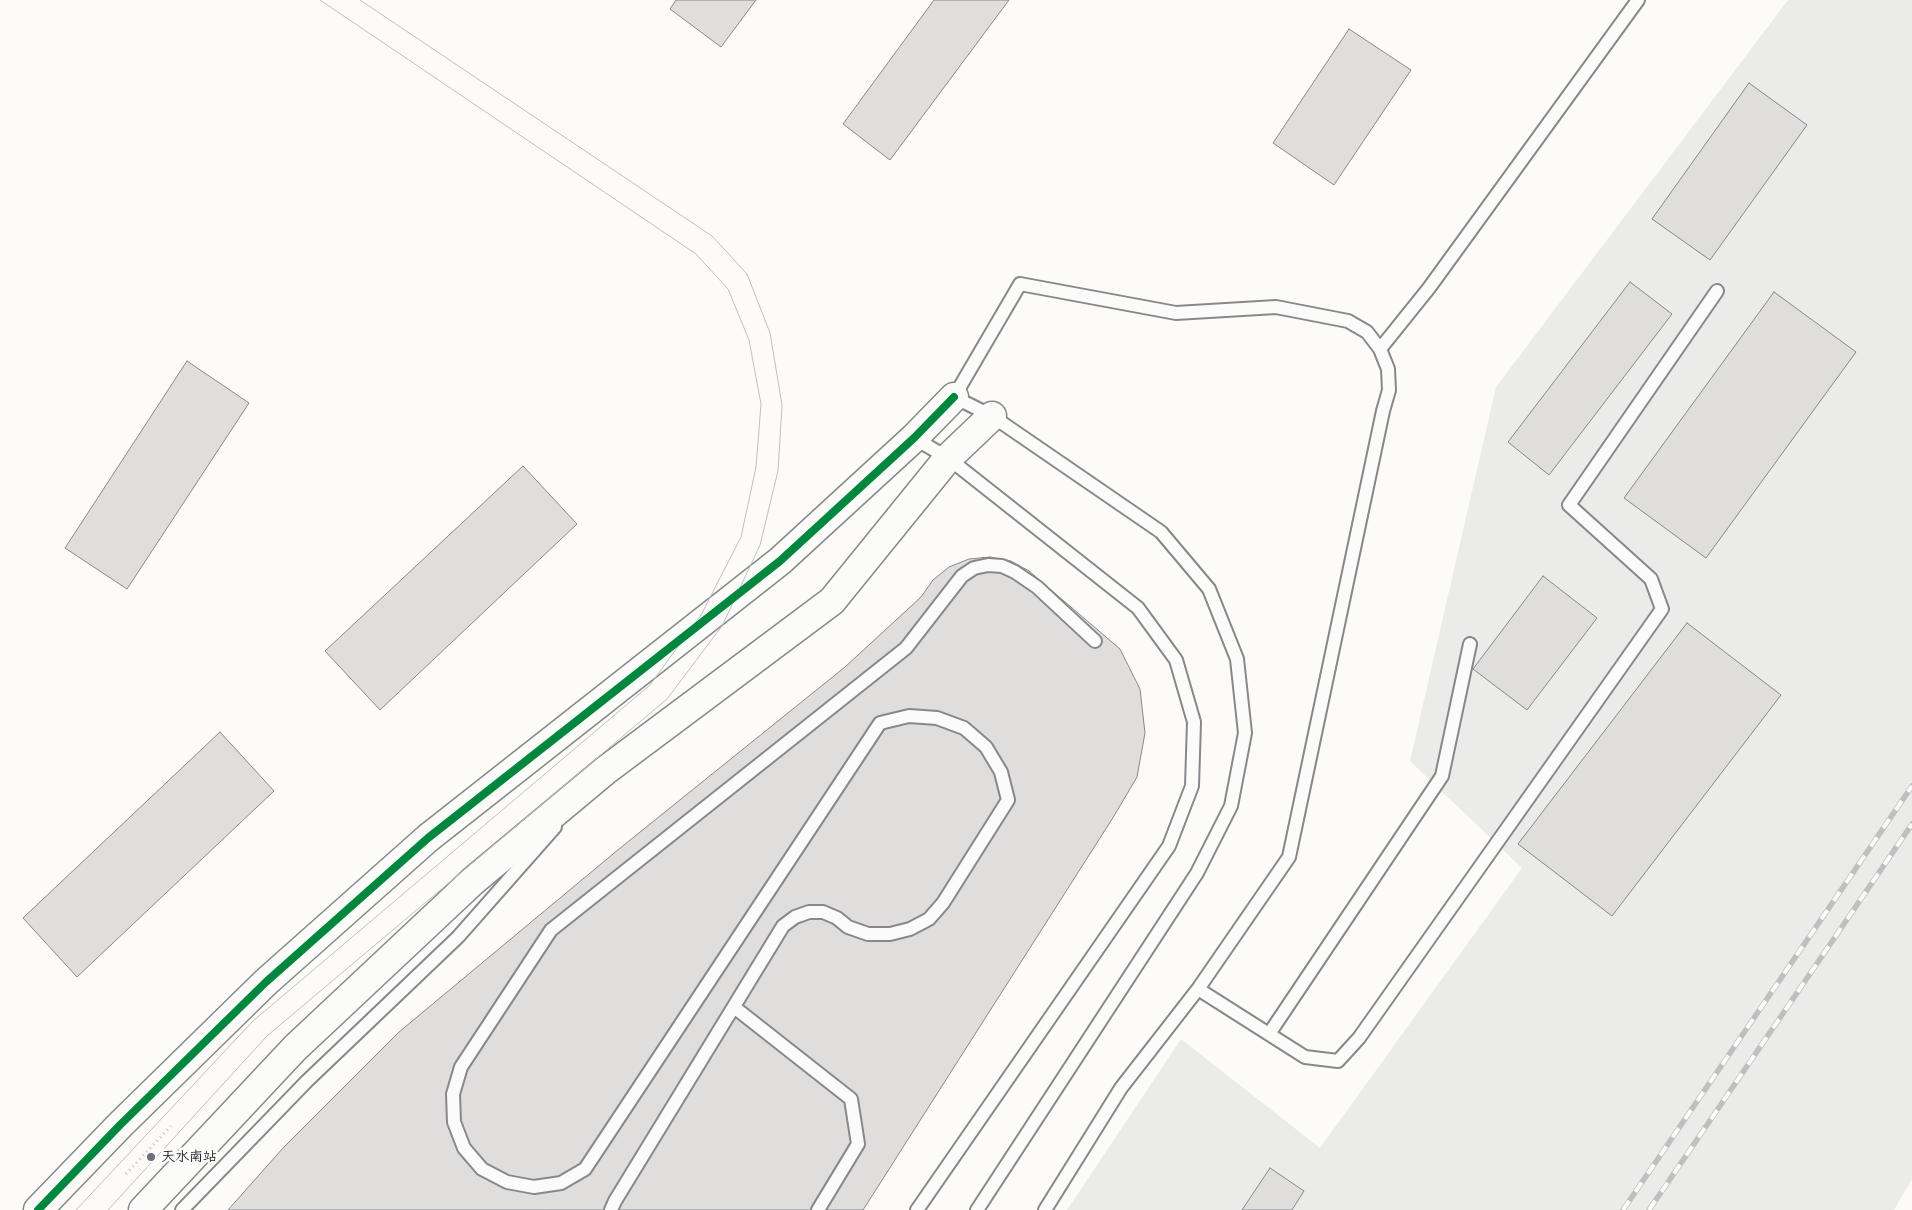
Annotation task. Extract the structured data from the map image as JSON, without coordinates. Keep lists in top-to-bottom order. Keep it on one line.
{"places":["天水南站"]}
